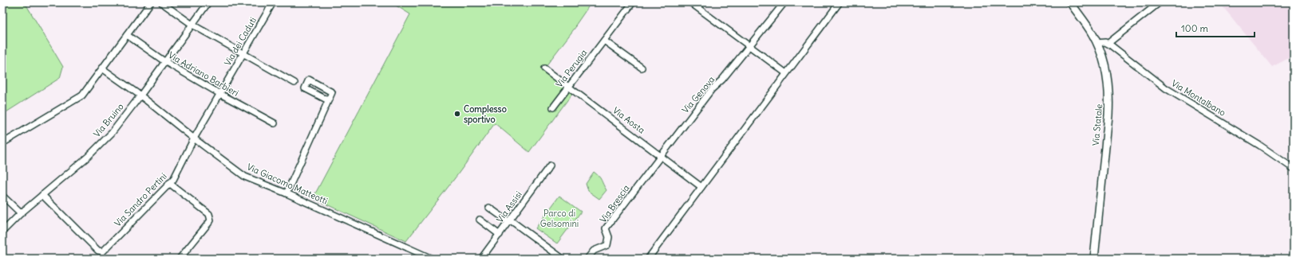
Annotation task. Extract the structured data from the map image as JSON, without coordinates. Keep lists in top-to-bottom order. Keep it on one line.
{"streets":{"main road":["Via Statale"],"street":["Via dei Caduti","Via Perugia","Via Adriano Barbieri","Via Genova","Via Montalbano","Via Bruino","Via Aosta","Via Giacomo Matteotti","Via Sandro Pertini","Via Brescia","Via Assisi"]},"crossings":[["Via dei Caduti","Via Adriano Barbieri"],["Via dei Caduti","Via Giacomo Matteotti"],["Via dei Caduti","Via Sandro Pertini"],["Via Perugia","Via Aosta"],["Via Adriano Barbieri","Via Bruino"],["Via Genova","Via Aosta"],["Via Genova","Via Brescia"],["Via Bruino","Via Giacomo Matteotti"],["Via Bruino","Via Sandro Pertini"],["Via Aosta","Via Brescia"],["Via Giacomo Matteotti","Via Sandro Pertini"]],"parks":["Parco di Gelsomini"],"places":["Complesso sportivo"],"scale_bar":"100 m"}
